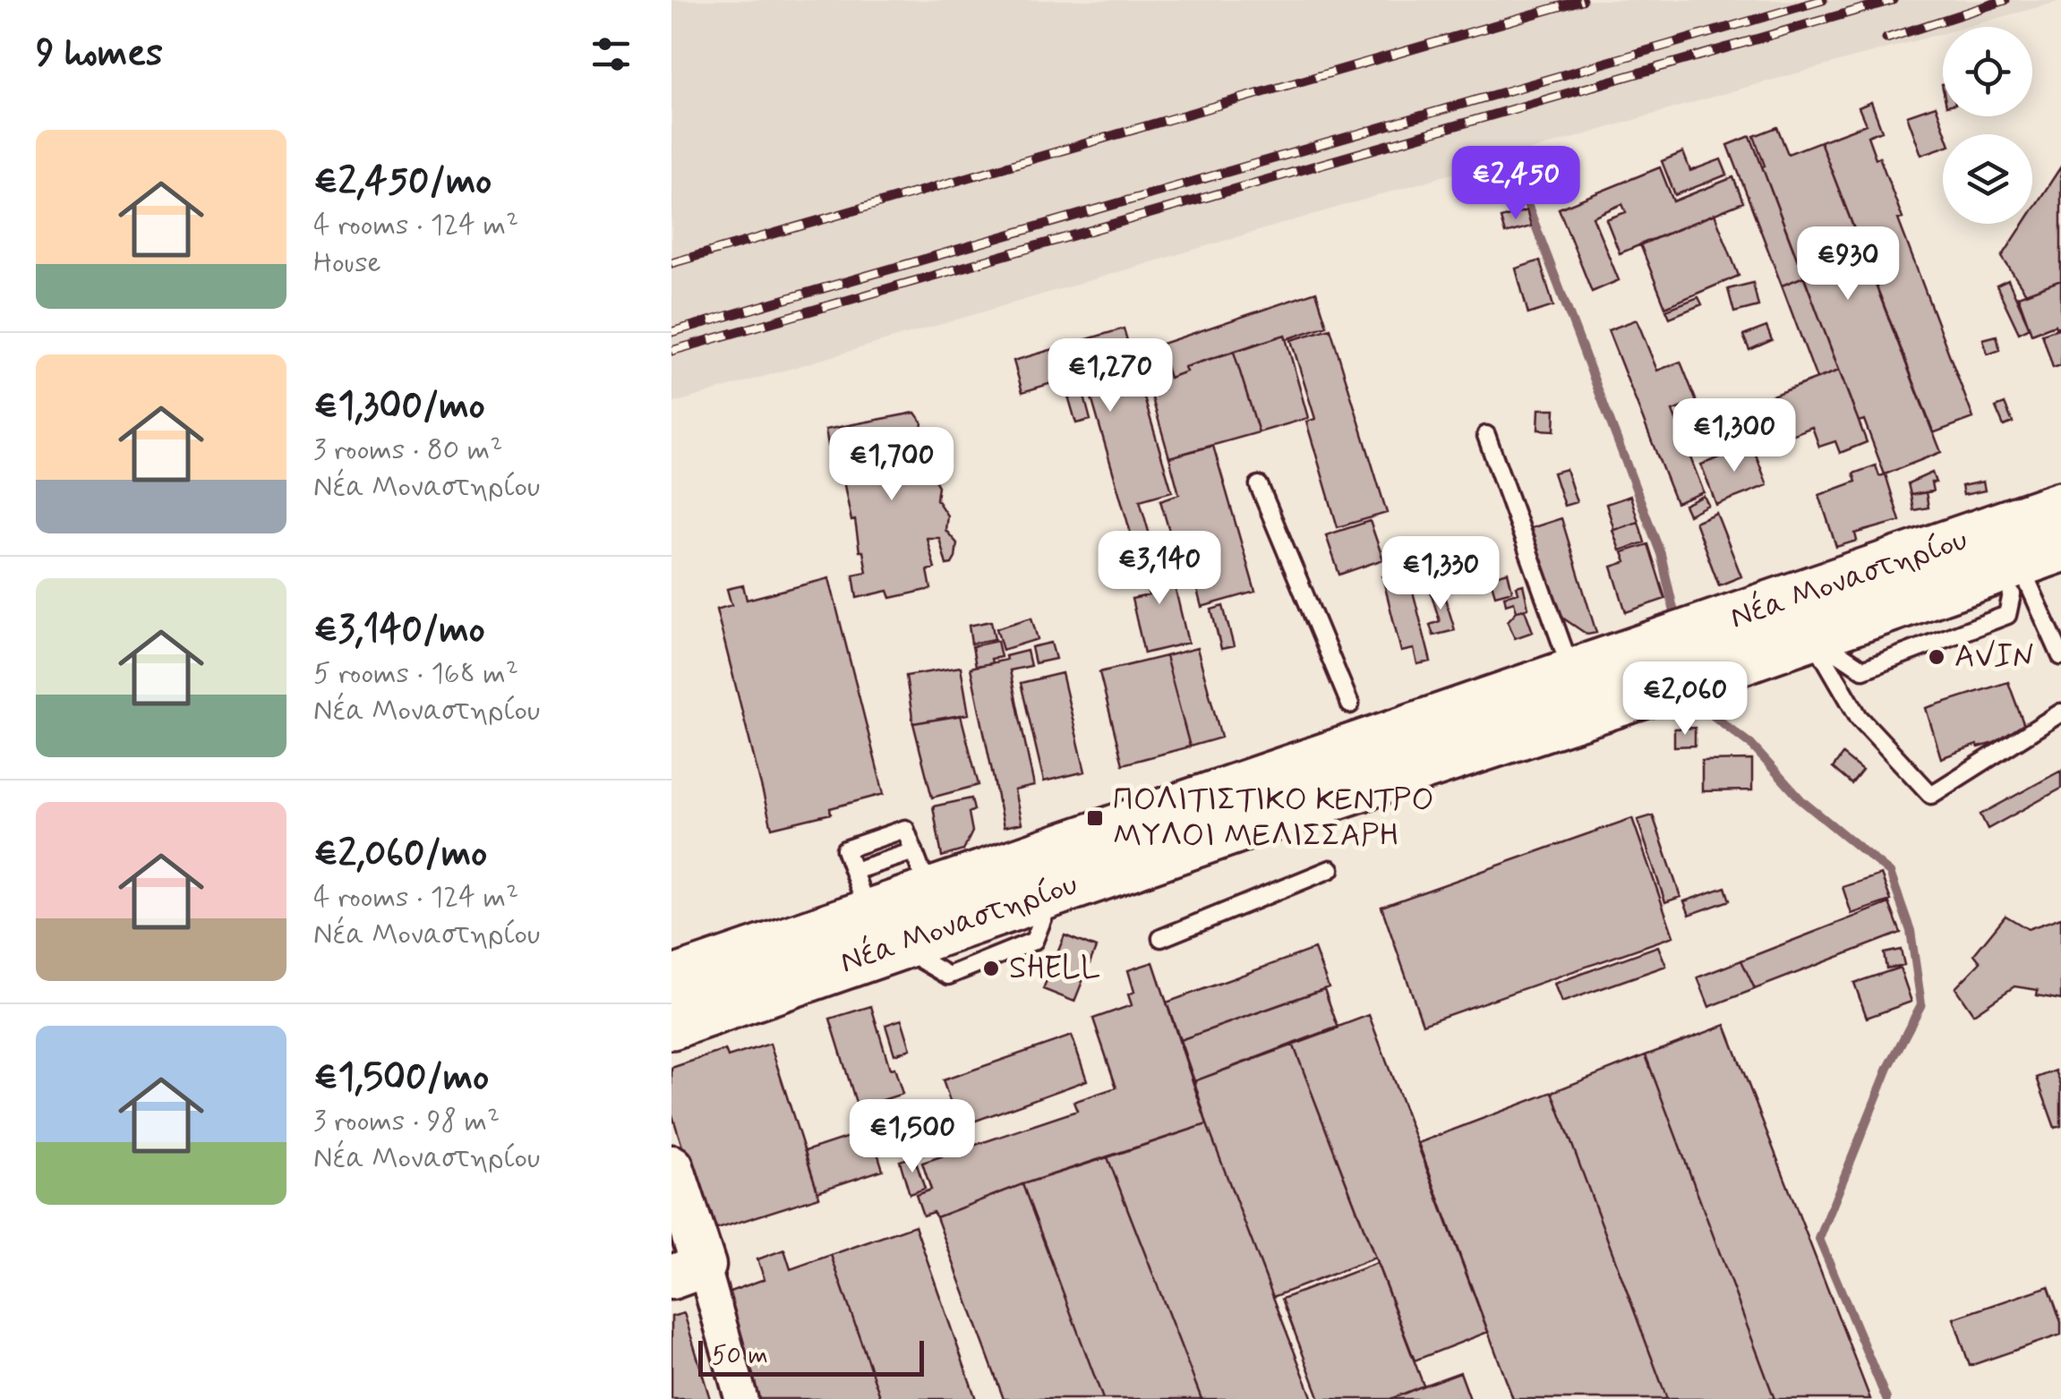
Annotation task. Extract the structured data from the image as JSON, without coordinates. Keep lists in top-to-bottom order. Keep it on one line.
{"streets":{"main road":["Νέα Μοναστηρίου"]},"places":{"other":["AVIN","SHELL"],"transit":["ΠΟΛΙΤΙΣΤΙΚΟ ΚΕΝΤΡΟ ΜΥΛΟΙ ΜΕΛΙΣΣΑΡΗ"]},"scale_bar":"50 m","page":{"heading":"9 homes","list":[{"name":"€2,450/mo","note":"4 rooms · 124 m² · House"},{"name":"€1,300/mo","note":"3 rooms · 80 m² · Νέα Μοναστηρίου"},{"name":"€3,140/mo","note":"5 rooms · 168 m² · Νέα Μοναστηρίου"},{"name":"€2,060/mo","note":"4 rooms · 124 m² · Νέα Μοναστηρίου"},{"name":"€1,500/mo","note":"3 rooms · 98 m² · Νέα Μοναστηρίου"}],"price":["€2,450","€930","€1,270","€1,300","€1,700","€3,140","€1,330","€2,060","€1,500"],"scale":"50 m"}}
